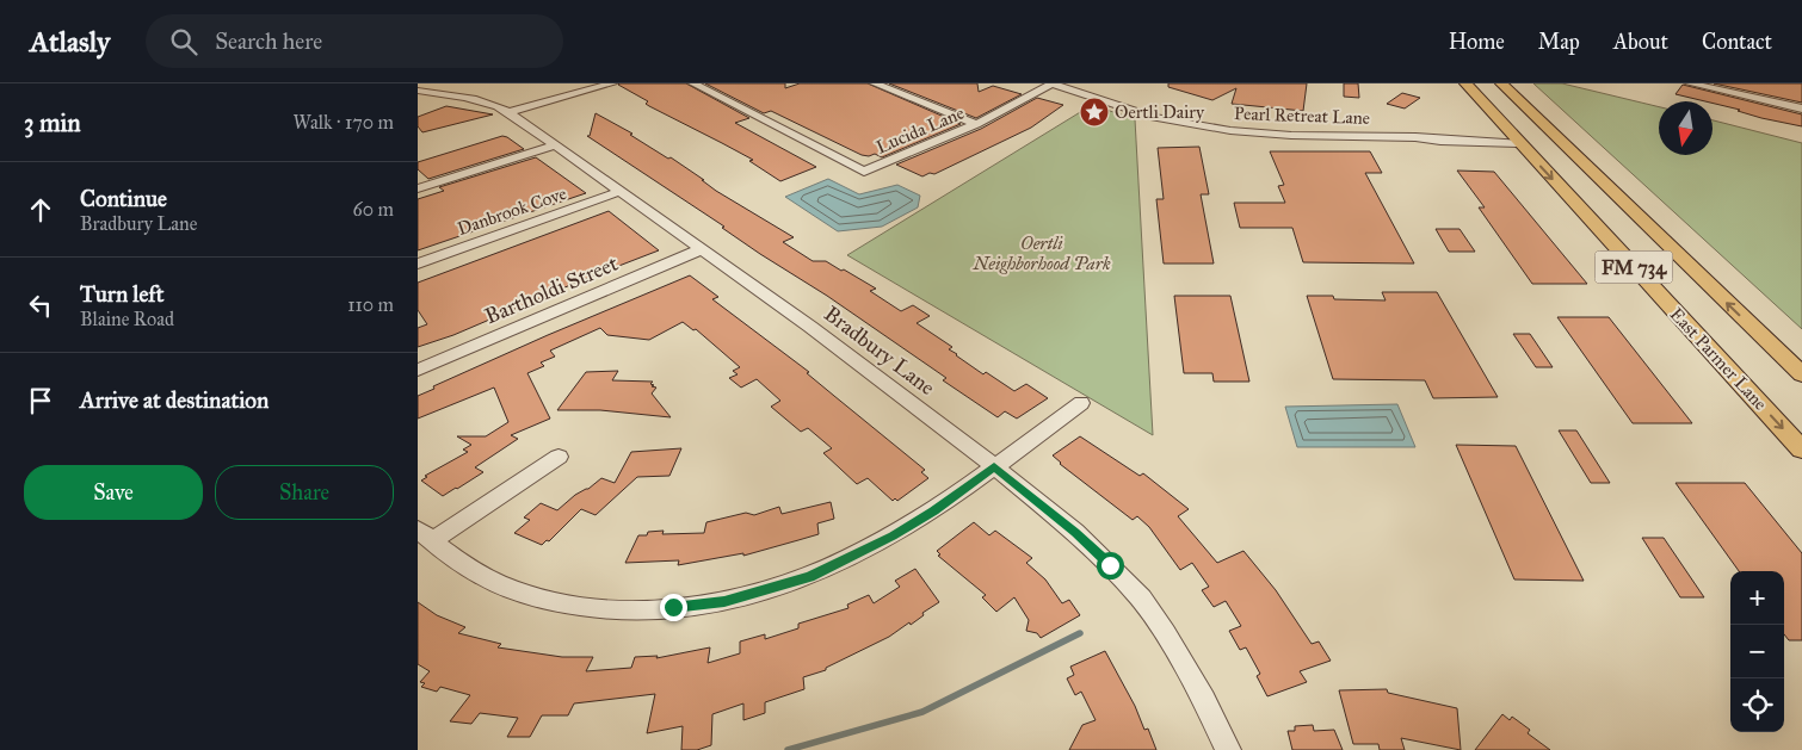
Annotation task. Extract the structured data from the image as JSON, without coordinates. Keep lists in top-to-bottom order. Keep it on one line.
{"streets":{"main road":["FM 734","East Parmer Lane"],"street":["Pearl Retreat Lane","Lucida Lane","Danbrook Cove","Bartholdi Street","Bradbury Lane"]},"crossings":[["Pearl Retreat Lane","Lucida Lane"],["Pearl Retreat Lane","East Parmer Lane"],["Danbrook Cove","Bradbury Lane"],["Bartholdi Street","Bradbury Lane"]],"parks":["Oertli Neighborhood Park"],"places":{"place":["Oertli Dairy"]},"north":"bottom","page":{"header":"Atlasly","search":"Search here","nav":["Home","Map","About","Contact"],"heading":["3 min","Walk · 170 m"],"list":[["Continue","Bradbury Lane","60 m"],["Turn left","Blaine Road","110 m"],"Arrive at destination"],"buttons":["Save","Share"],"map_buttons":["+","−"]}}
